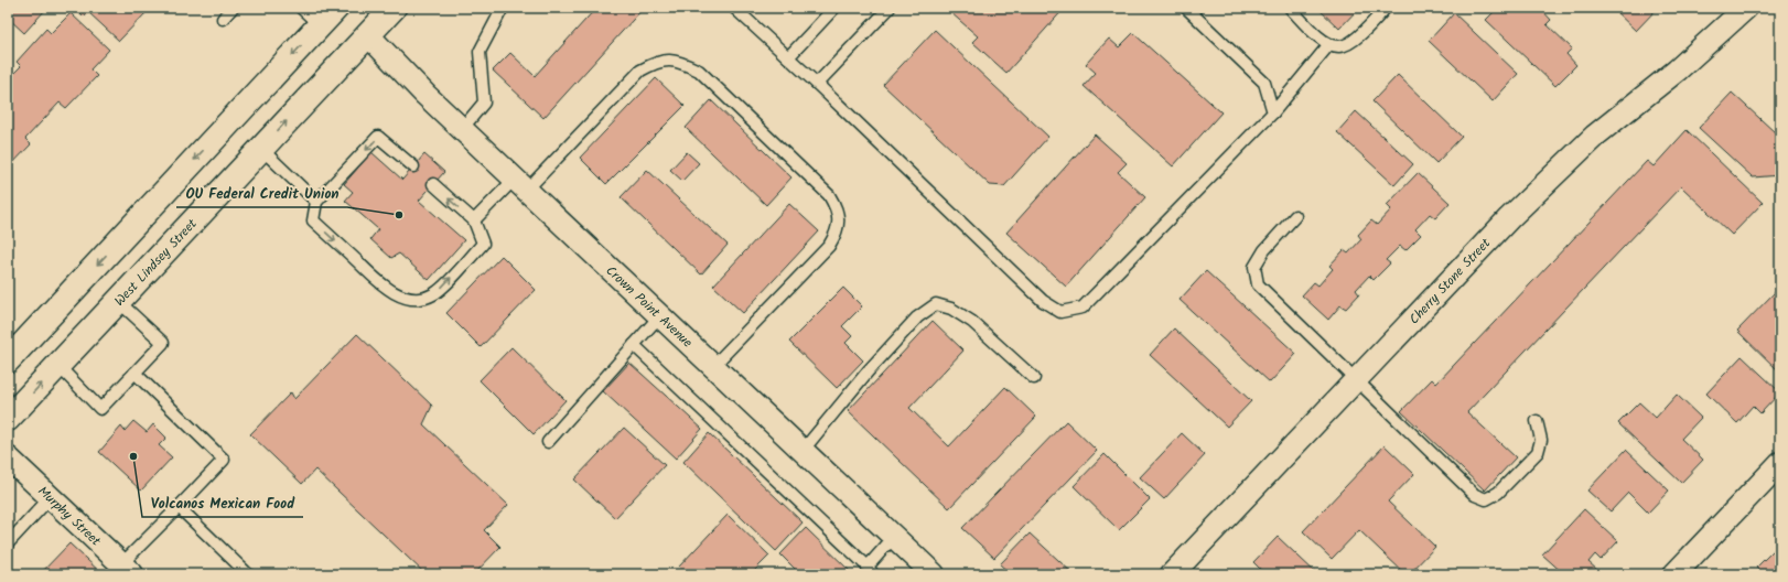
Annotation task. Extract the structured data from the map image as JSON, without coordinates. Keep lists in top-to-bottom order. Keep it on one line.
{"streets":{"street":["West Lindsey Street","Cherry Stone Street","Crown Point Avenue","Murphy Street"]},"crossings":[["West Lindsey Street","Crown Point Avenue"]],"places":["OU Federal Credit Union","Volcanos Mexican Food"]}
